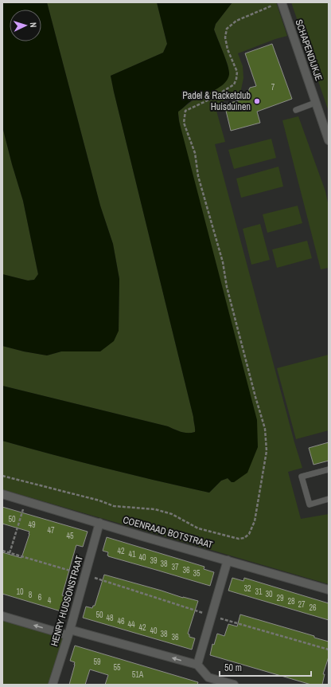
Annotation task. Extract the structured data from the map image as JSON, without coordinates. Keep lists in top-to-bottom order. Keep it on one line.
{"streets":{"street":["SCHAPENDIJKJE","COENRAAD BOTSTRAAT","HENRY HUDSONSTRAAT"]},"crossings":[["COENRAAD BOTSTRAAT","HENRY HUDSONSTRAAT"]],"places":["Padel & Racketclub Huisduinen"],"house_numbers":["7","50","49","47","45","42","41","40","39","38","37","36","35","32","10","31","30","8","6","29","4","28","27","26","50","48","46","44","42","40","38","36","59","55","51A"],"scale_bar":"50 m","north":"right"}
